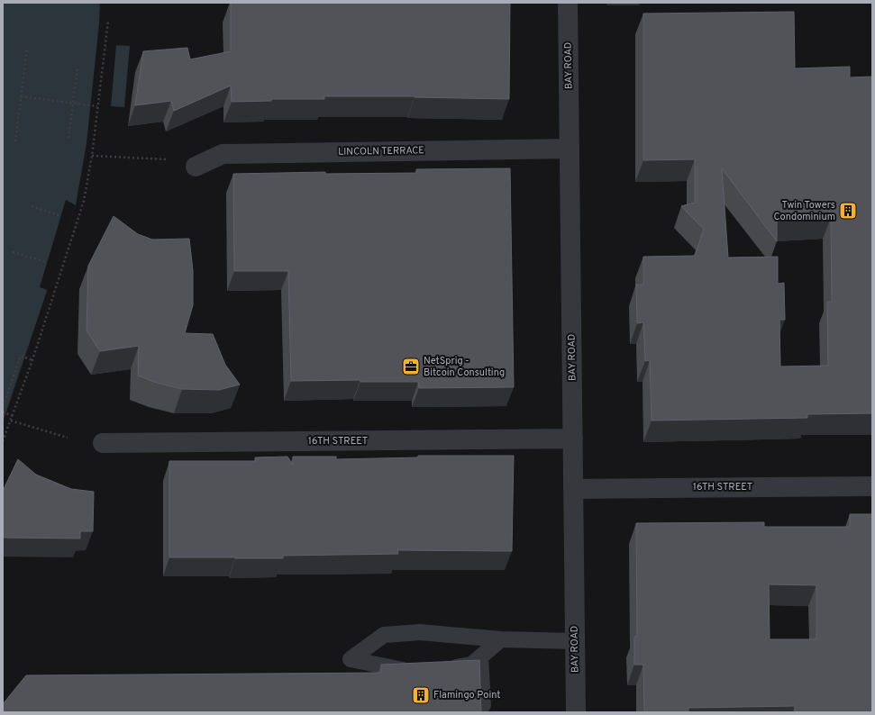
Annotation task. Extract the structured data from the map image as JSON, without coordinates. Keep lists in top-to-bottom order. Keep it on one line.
{"streets":{"street":["BAY ROAD","LINCOLN TERRACE","16TH STREET"]},"crossings":[["BAY ROAD","LINCOLN TERRACE"],["BAY ROAD","16TH STREET"]],"places":{"building":["Twin Towers Condominium","Flamingo Point"],"office":["NetSprig - Bitcoin Consulting"]}}
